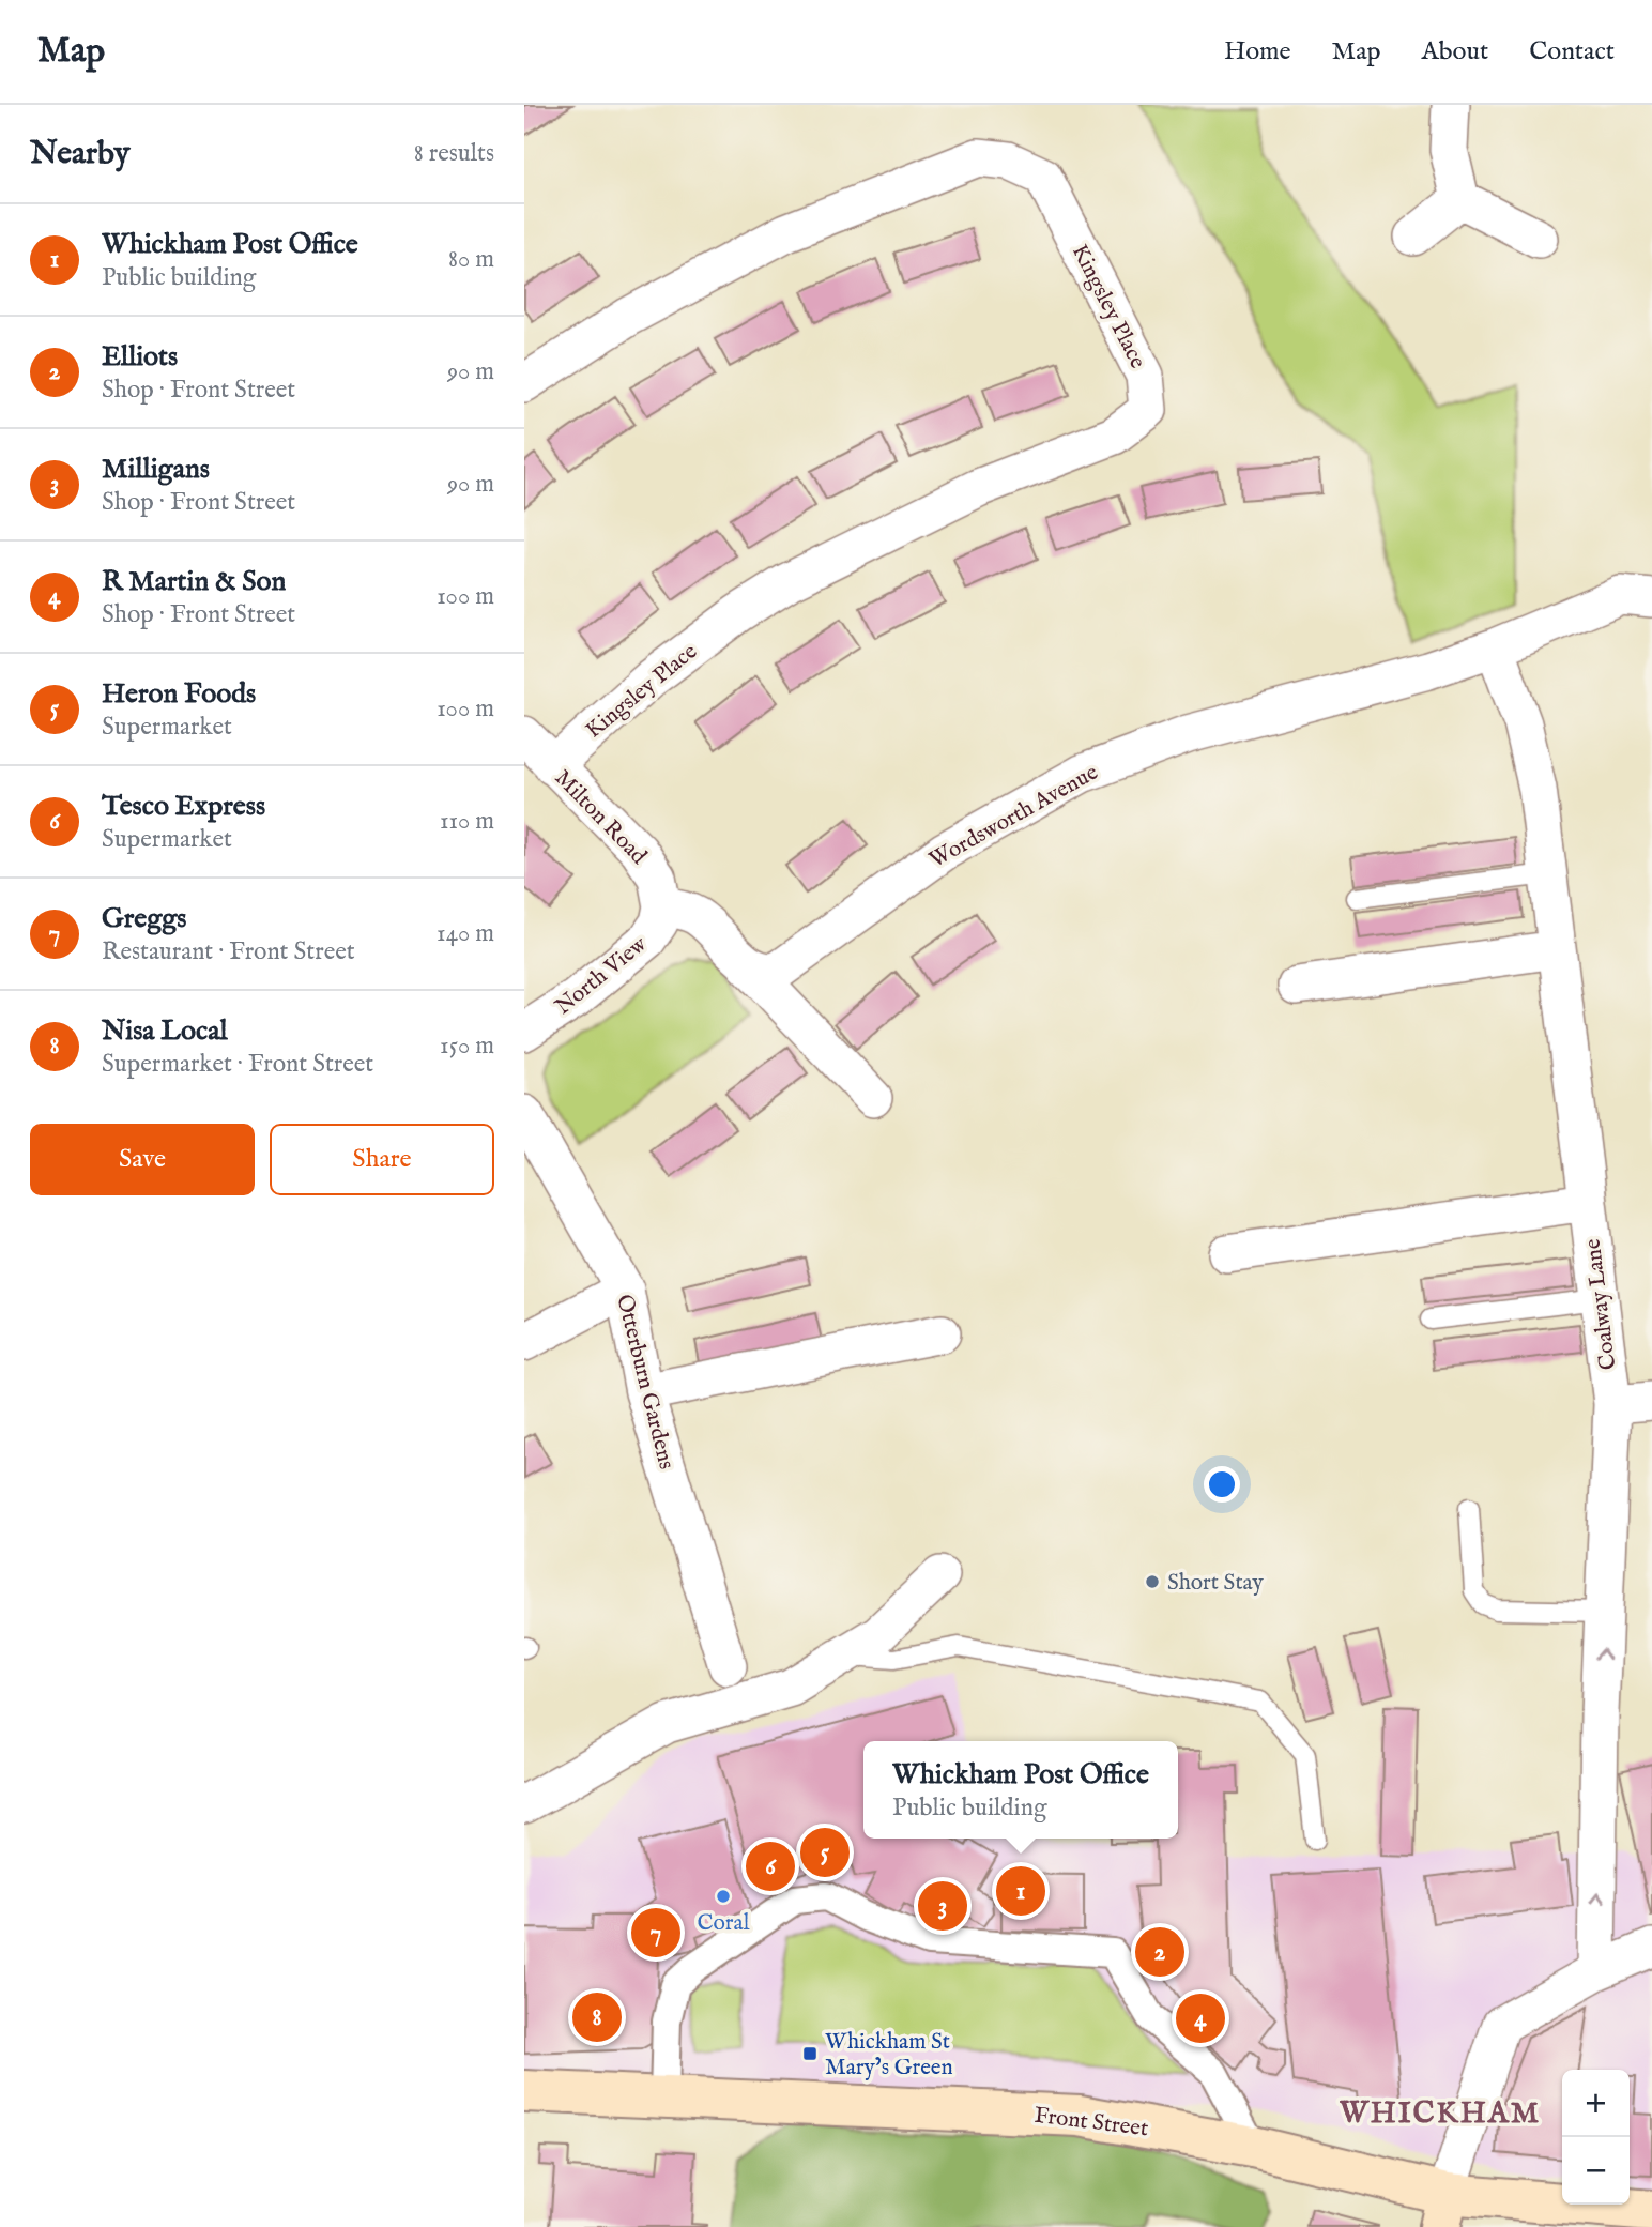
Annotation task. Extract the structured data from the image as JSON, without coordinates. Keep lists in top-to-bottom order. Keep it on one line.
{"streets":{"main road":["Front Street"],"street":["Kingsley Place","Wordsworth Avenue","Milton Road","North View","Coalway Lane","Otterburn Gardens"]},"crossings":[["Kingsley Place","Milton Road"],["Wordsworth Avenue","Coalway Lane"],["Milton Road","North View"]],"districts":["WHICKHAM"],"places":{"other":["Short Stay","Coral"],"transit":["Whickham St Mary’s Green"]},"page":{"header":"Map","nav":["Home","Map","About","Contact"],"heading":["Nearby","8 results"],"list":[{"mark":"1","name":"Whickham Post Office","note":"Public building","value":"80 m"},{"mark":"2","name":"Elliots","note":"Shop · Front Street","value":"90 m"},{"mark":"3","name":"Milligans","note":"Shop · Front Street","value":"90 m"},{"mark":"4","name":"R Martin & Son","note":"Shop · Front Street","value":"100 m"},{"mark":"5","name":"Heron Foods","note":"Supermarket","value":"100 m"},{"mark":"6","name":"Tesco Express","note":"Supermarket","value":"110 m"},{"mark":"7","name":"Greggs","note":"Restaurant · Front Street","value":"140 m"},{"mark":"8","name":"Nisa Local","note":"Supermarket · Front Street","value":"150 m"}],"buttons":["Save","Share"],"popup":["Whickham Post Office","Public building"],"pins":["5","6","1","3","7","2","8","4"],"map_buttons":["+","−"]}}
